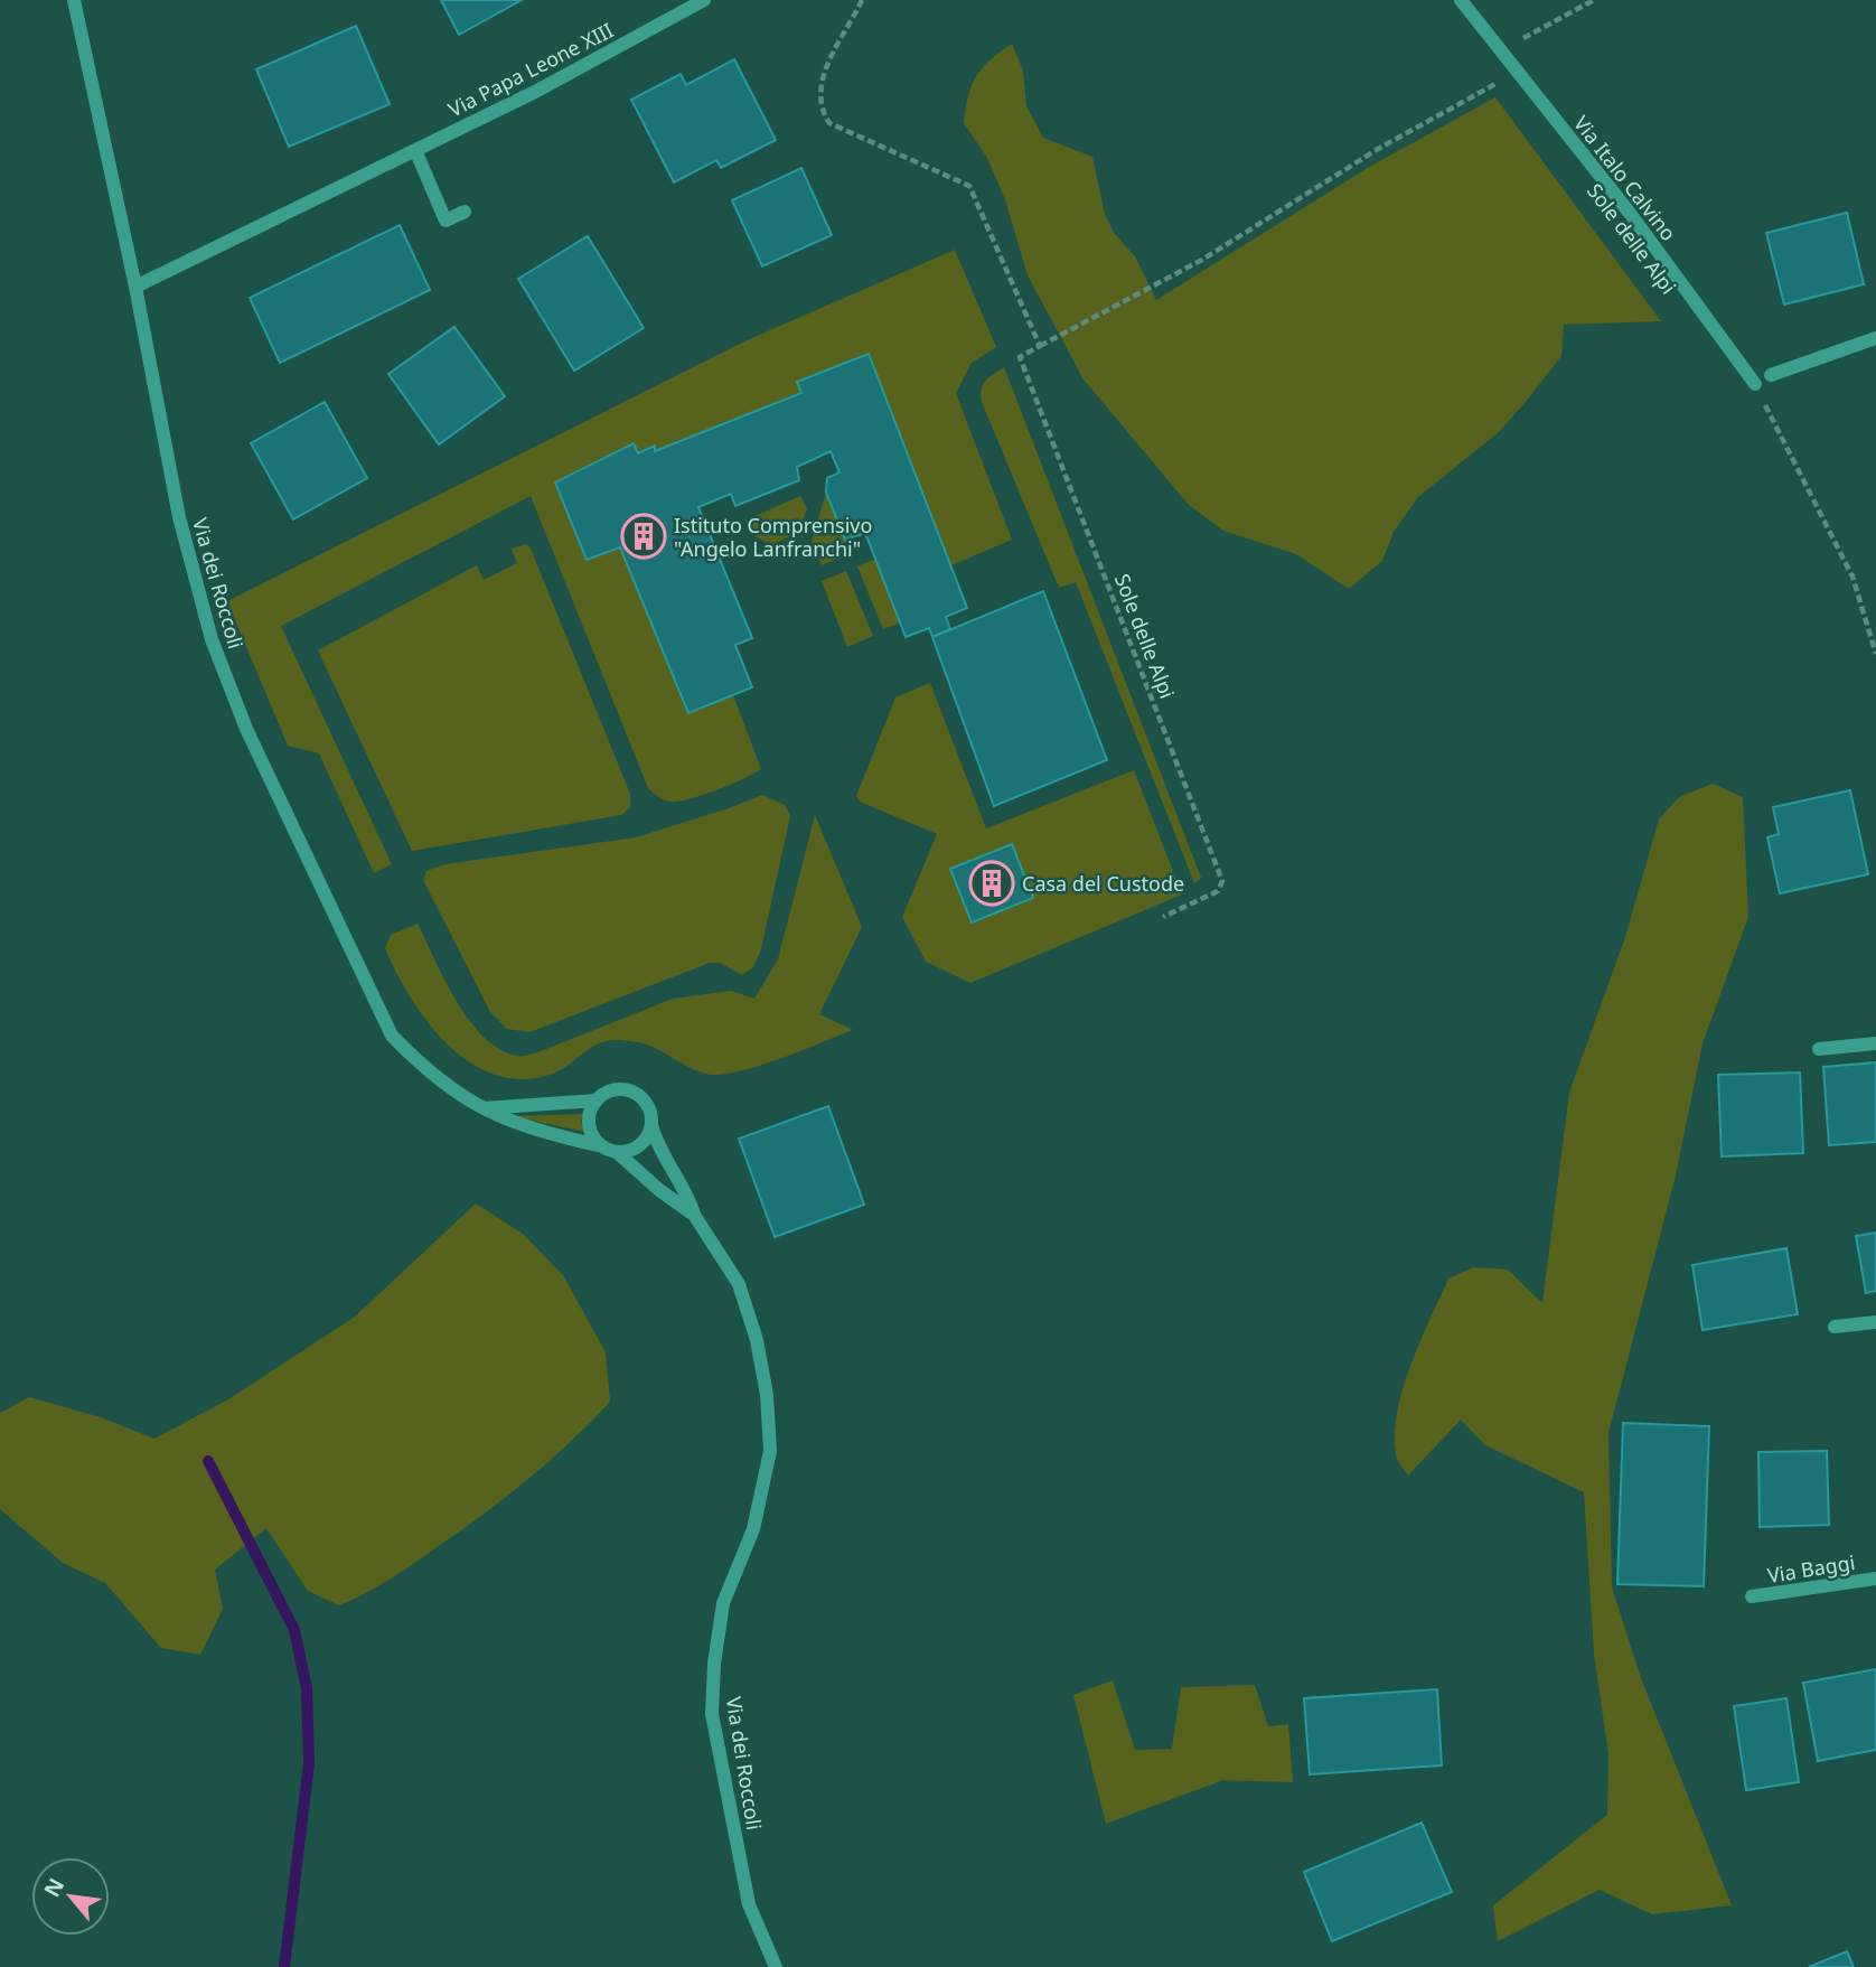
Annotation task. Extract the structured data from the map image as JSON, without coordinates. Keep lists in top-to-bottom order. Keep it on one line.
{"streets":{"street":["Via Papa Leone XIII","Via Italo Calvino","Via dei Roccoli","Via Baggi"],"path":["Sole delle Alpi"]},"crossings":[["Via Papa Leone XIII","Via dei Roccoli"]],"places":{"building":["Istituto Comprensivo \"Angelo Lanfranchi\"","Casa del Custode"]},"north":"top left"}
